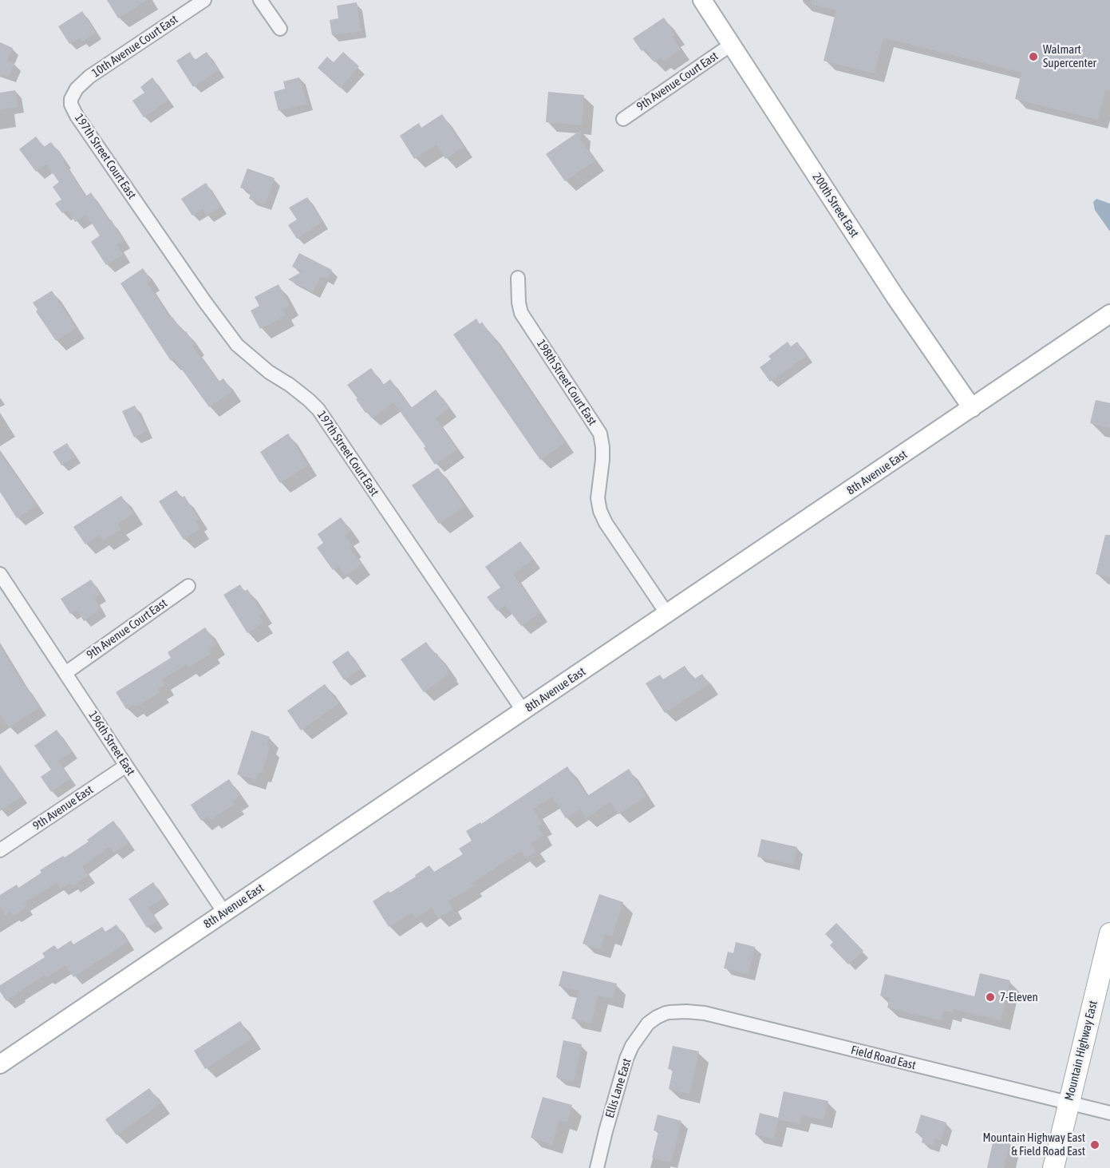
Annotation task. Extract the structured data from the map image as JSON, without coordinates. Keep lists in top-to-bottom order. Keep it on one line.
{"streets":{"main road":["Mountain Highway East"],"street":["10th Avenue Court East","9th Avenue Court East","197th Street Court East","200th Street East","198th Street Court East","8th Avenue East","196th Street East","9th Avenue East","Field Road East","Ellis Lane East"]},"crossings":[["10th Avenue Court East","197th Street Court East"],["9th Avenue Court East","200th Street East"],["9th Avenue Court East","196th Street East"],["197th Street Court East","8th Avenue East"],["200th Street East","8th Avenue East"],["198th Street Court East","8th Avenue East"],["8th Avenue East","196th Street East"],["196th Street East","9th Avenue East"],["Mountain Highway East","Field Road East"],["Field Road East","Ellis Lane East"]],"places":["Walmart Supercenter","7-Eleven","Mountain Highway East & Field Road East"]}
